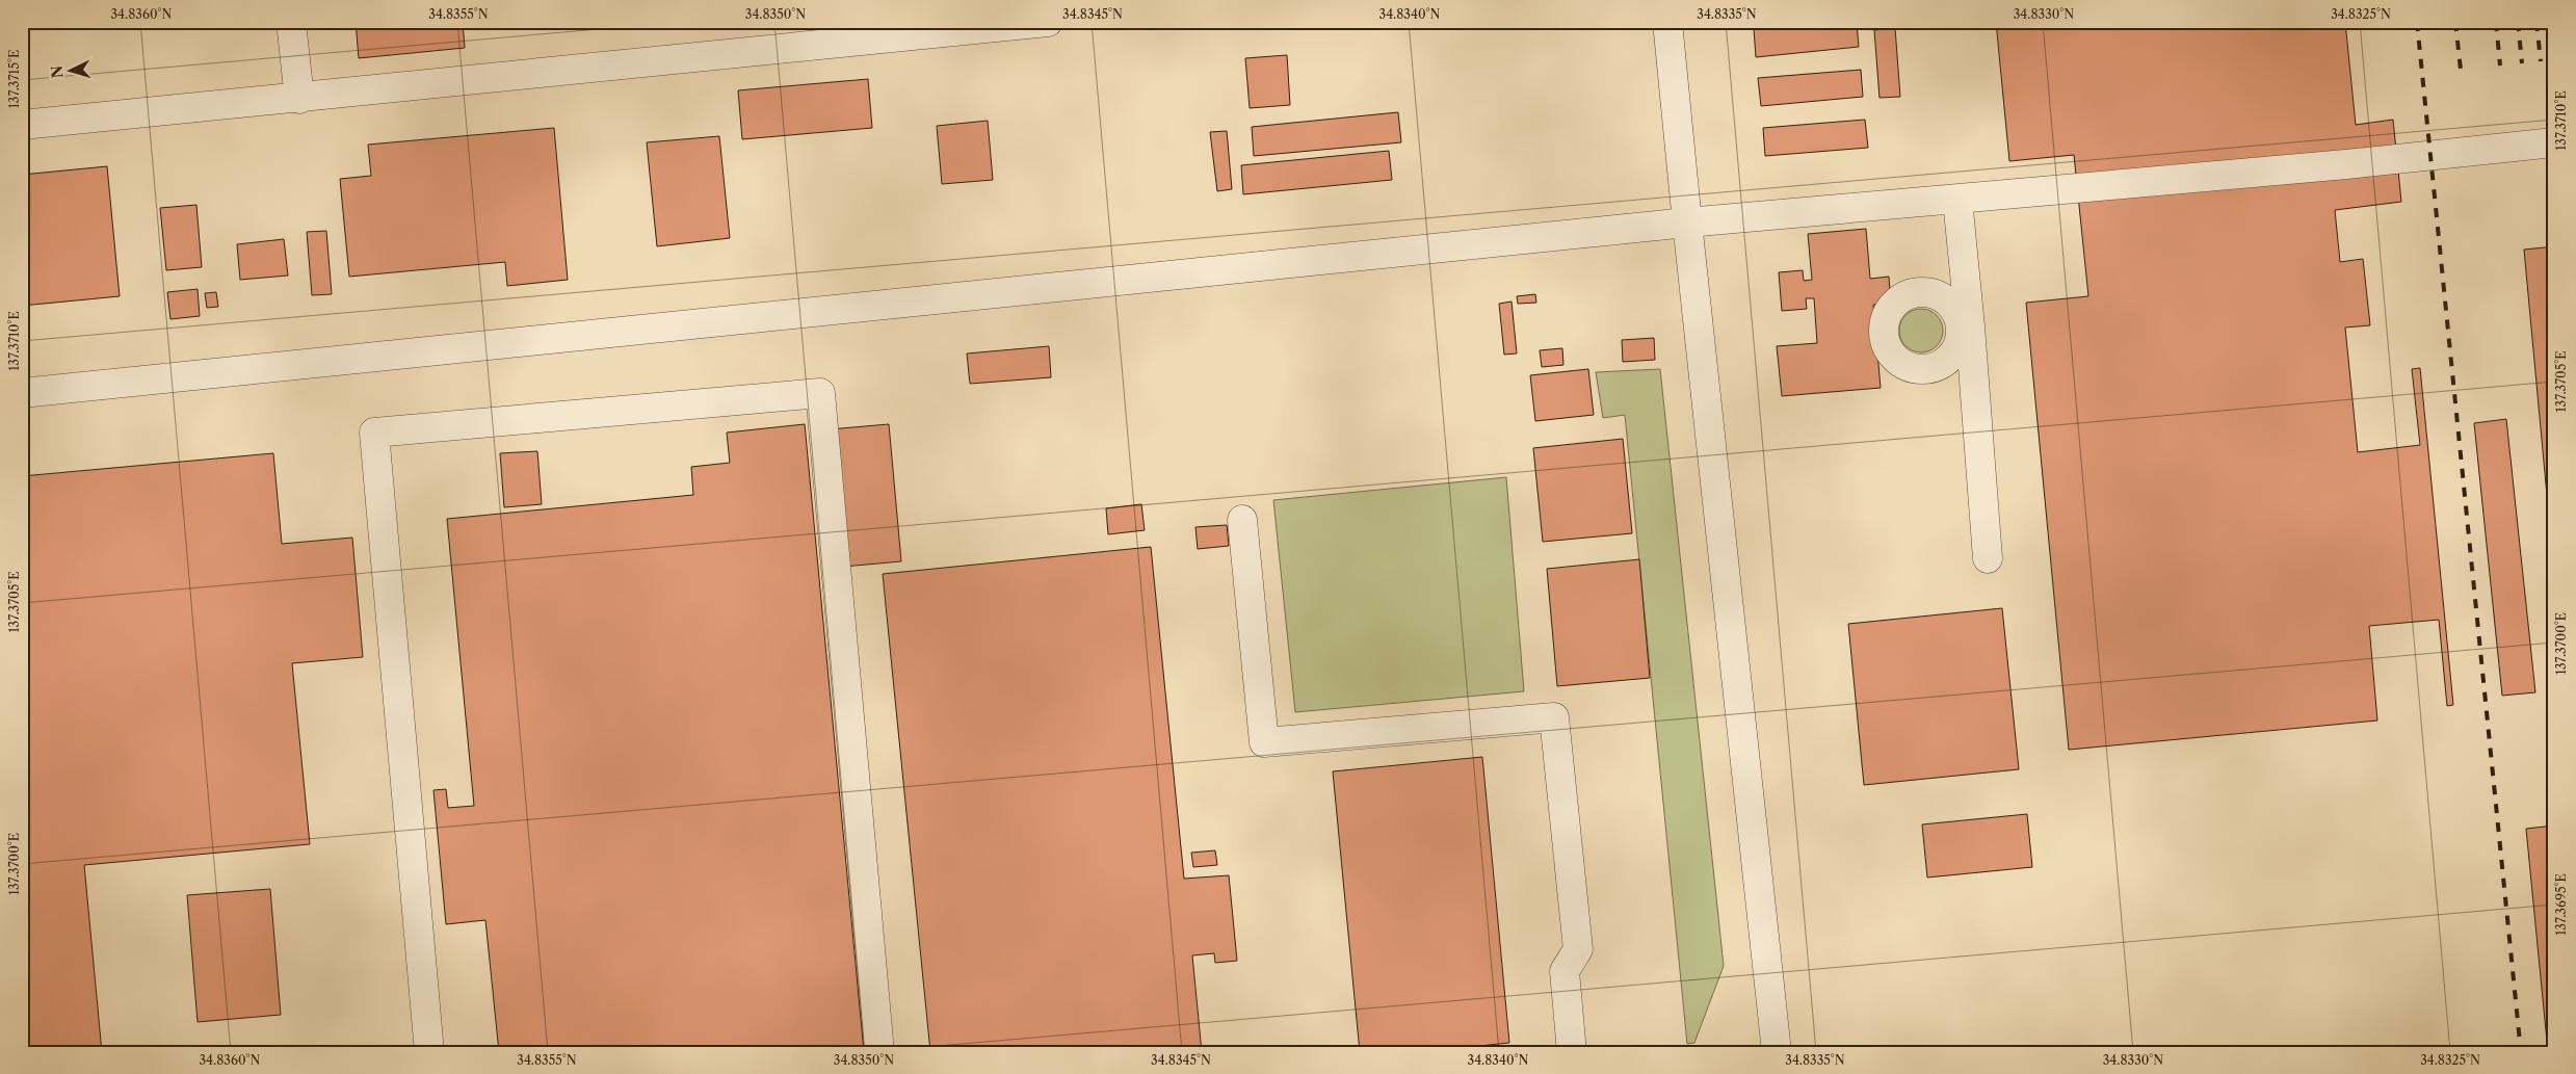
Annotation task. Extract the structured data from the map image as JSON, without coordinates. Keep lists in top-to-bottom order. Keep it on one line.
{"north":"left","coordinates":["34.8360°N","34.8355°N","34.8350°N","34.8345°N","34.8340°N","34.8335°N","34.8330°N","34.8325°N","137.3715°E","137.3710°E","137.3705°E","137.3700°E","137.3695°E"]}
